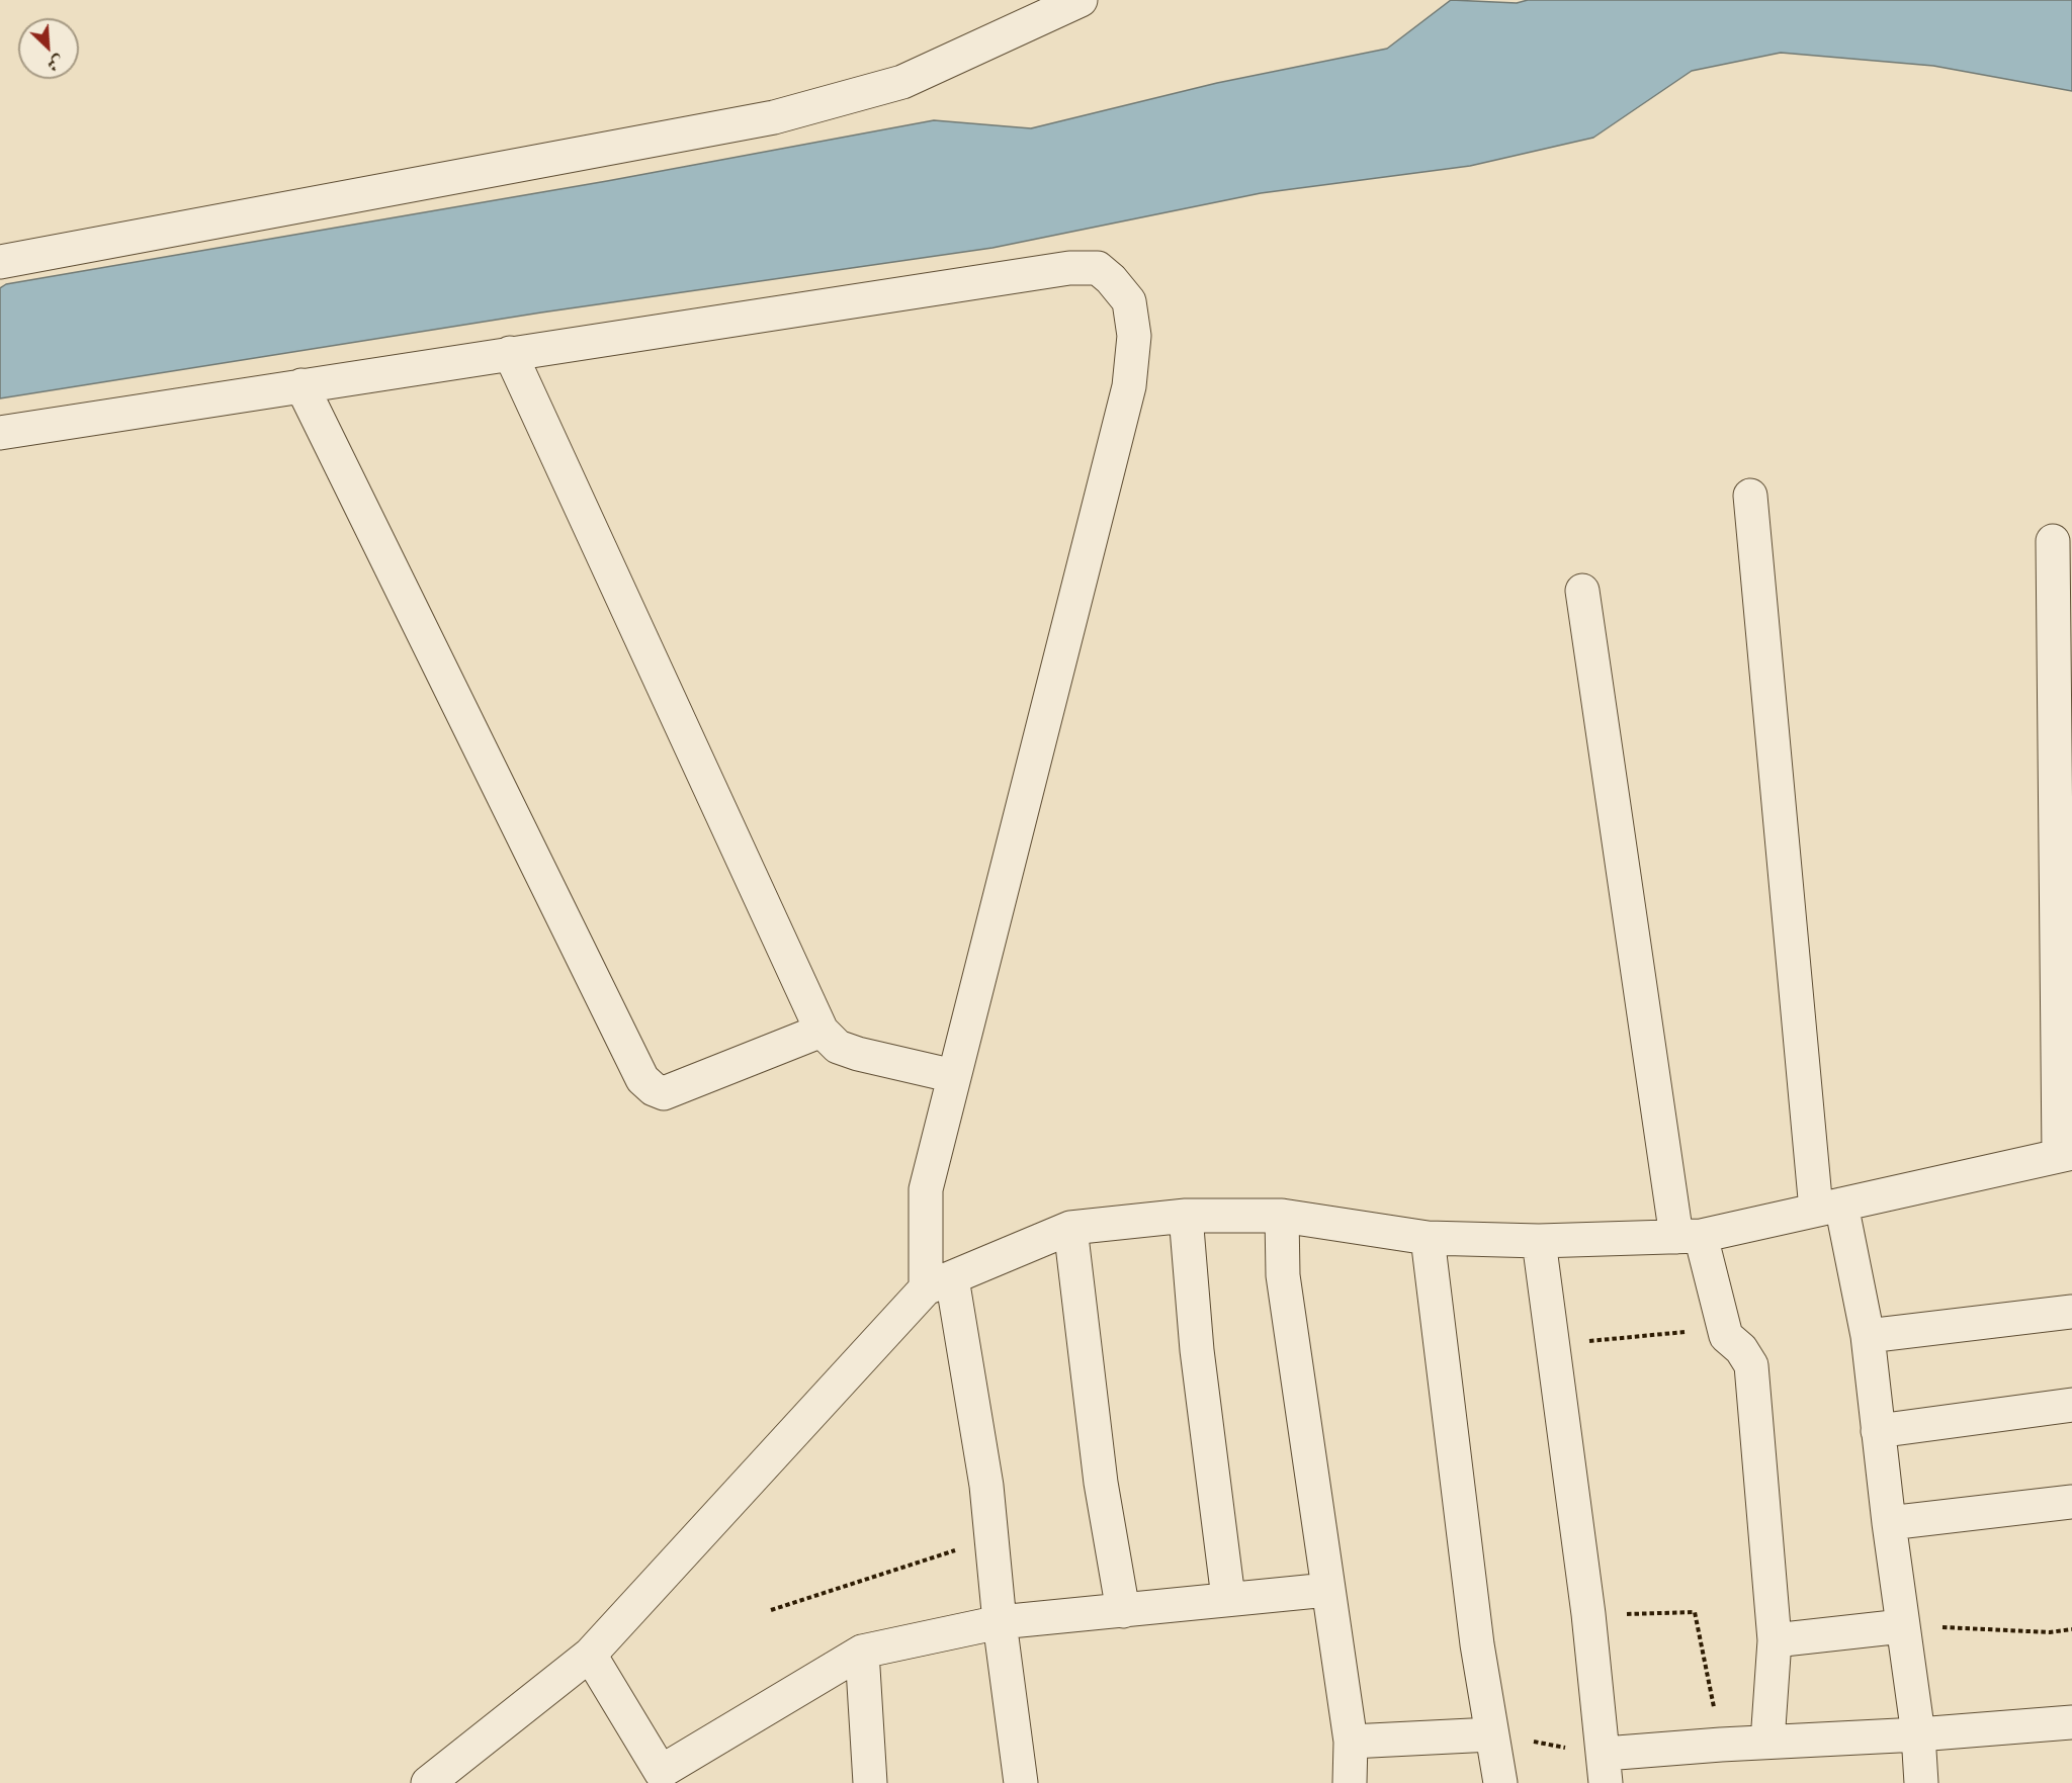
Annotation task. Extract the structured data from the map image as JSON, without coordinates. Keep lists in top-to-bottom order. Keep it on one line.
{"north":"bottom right"}
